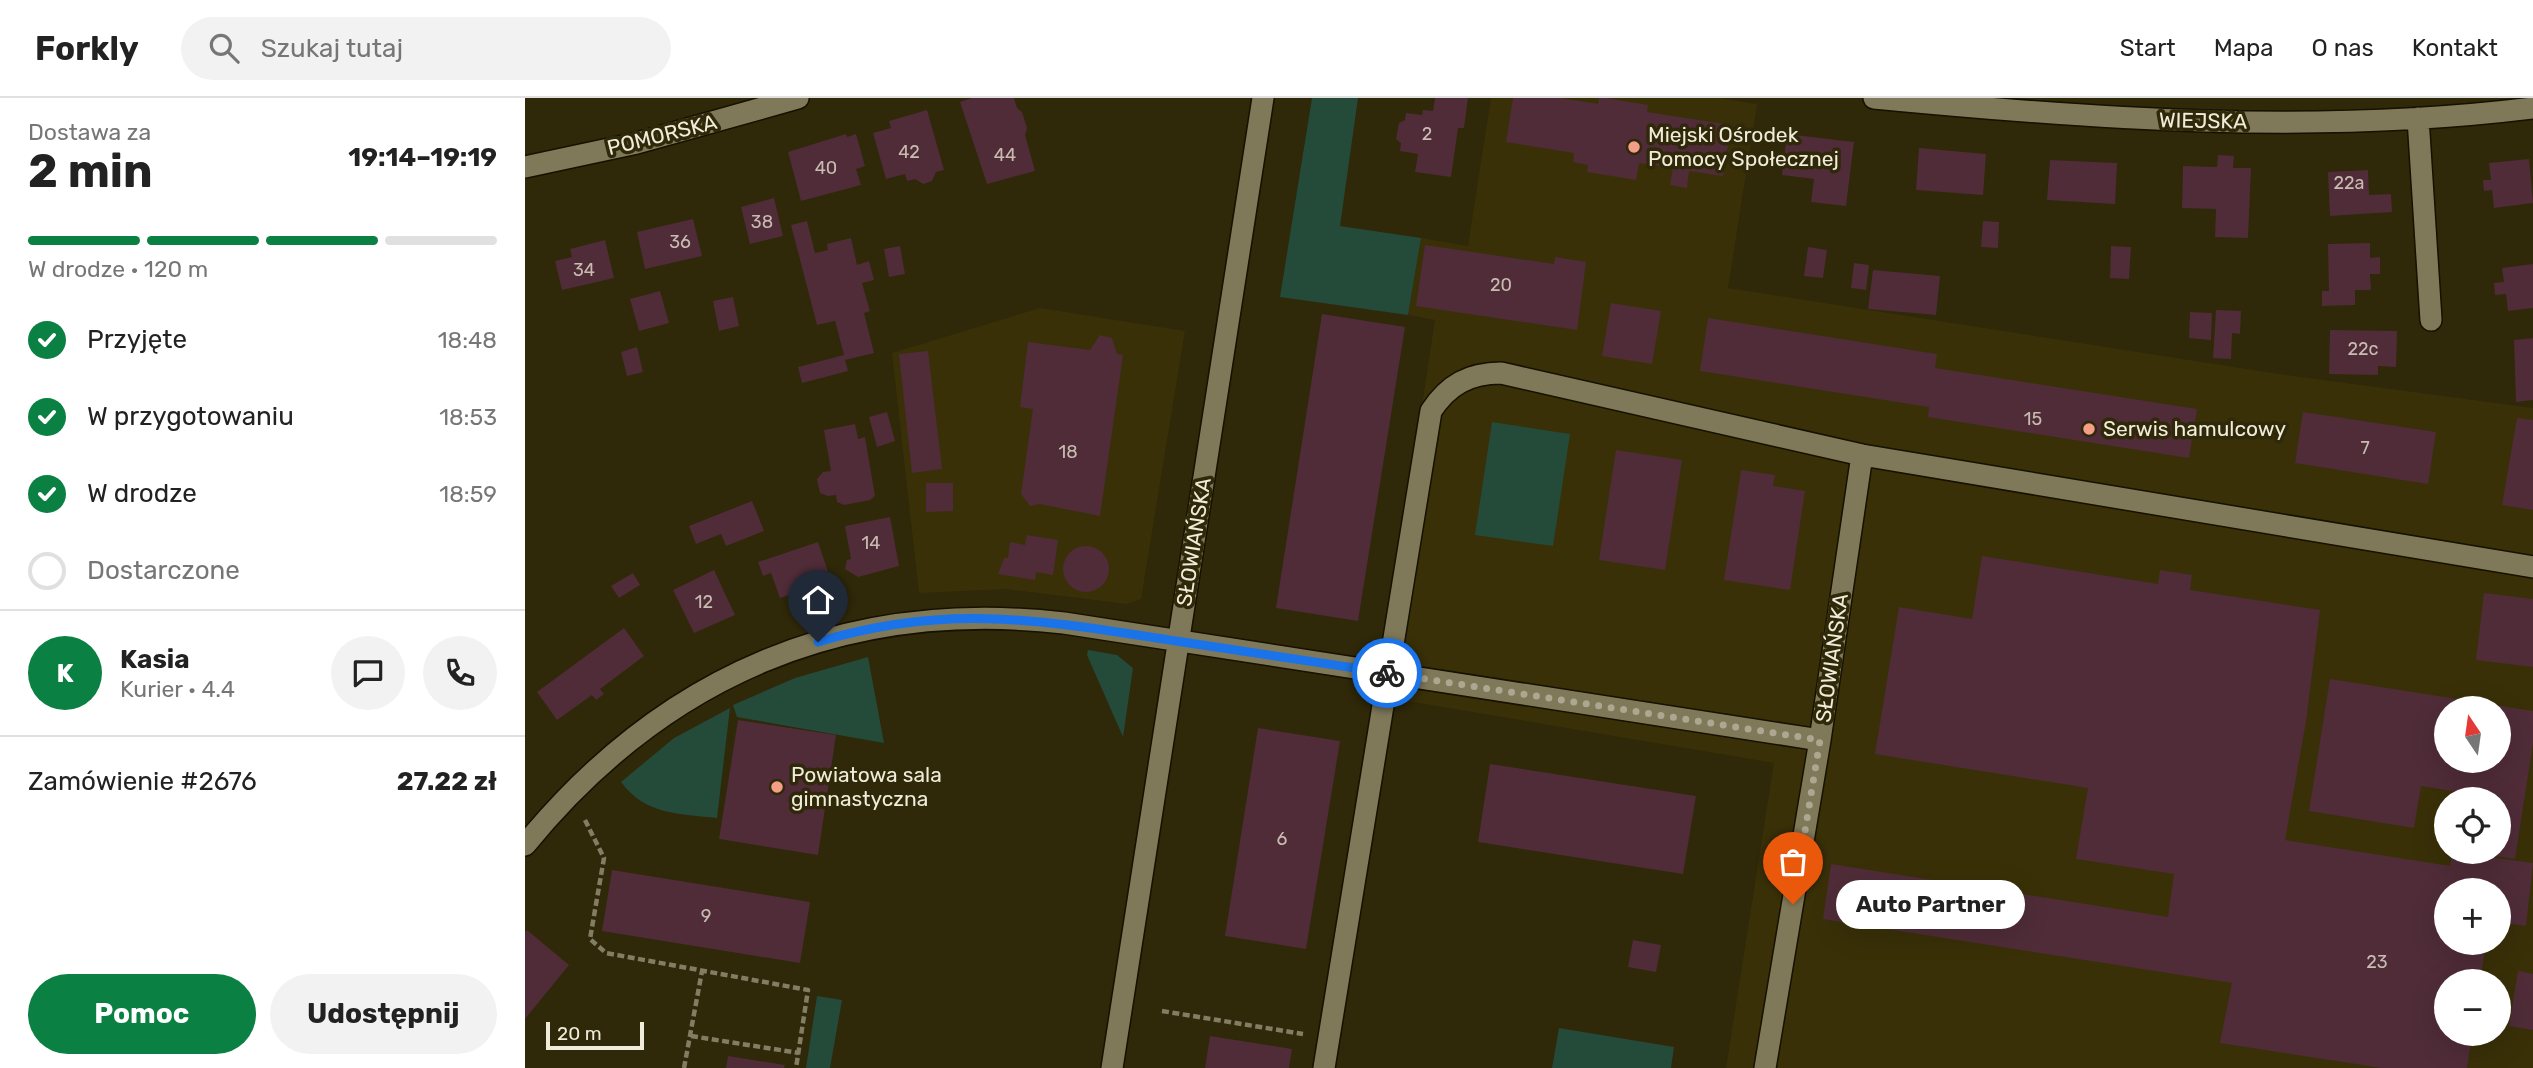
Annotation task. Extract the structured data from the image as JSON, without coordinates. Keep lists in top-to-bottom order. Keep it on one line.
{"streets":{"street":["WIEJSKA","POMORSKA","SŁOWIAŃSKA"]},"places":["Miejski Ośrodek Pomocy Społecznej","Serwis hamulcowy","Powiatowa sala gimnastyczna","Auto Partner"],"house_numbers":["2","42","44","40","22a","38","36","34","20","22c","15","7","18","14","12","6","9","23"],"scale_bar":"20 m","north":"top","page":{"header":"Forkly","search":"Szukaj tutaj","nav":["Start","Mapa","O nas","Kontakt"],"heading":["2 min","Dostawa za","19:14–19:19"],"panel":["Kasia","Kurier · 4.4","Zamówienie #2676","27.22 zł"],"bar":"W drodze · 120 m","list":[["Przyjęte","18:48"],["W przygotowaniu","18:53"],["W drodze","18:59"],"Dostarczone"],"round":"K","map_buttons":["+","−"],"bubble":"Auto Partner","buttons":["Pomoc","Udostępnij"],"scale":"20 m"}}
